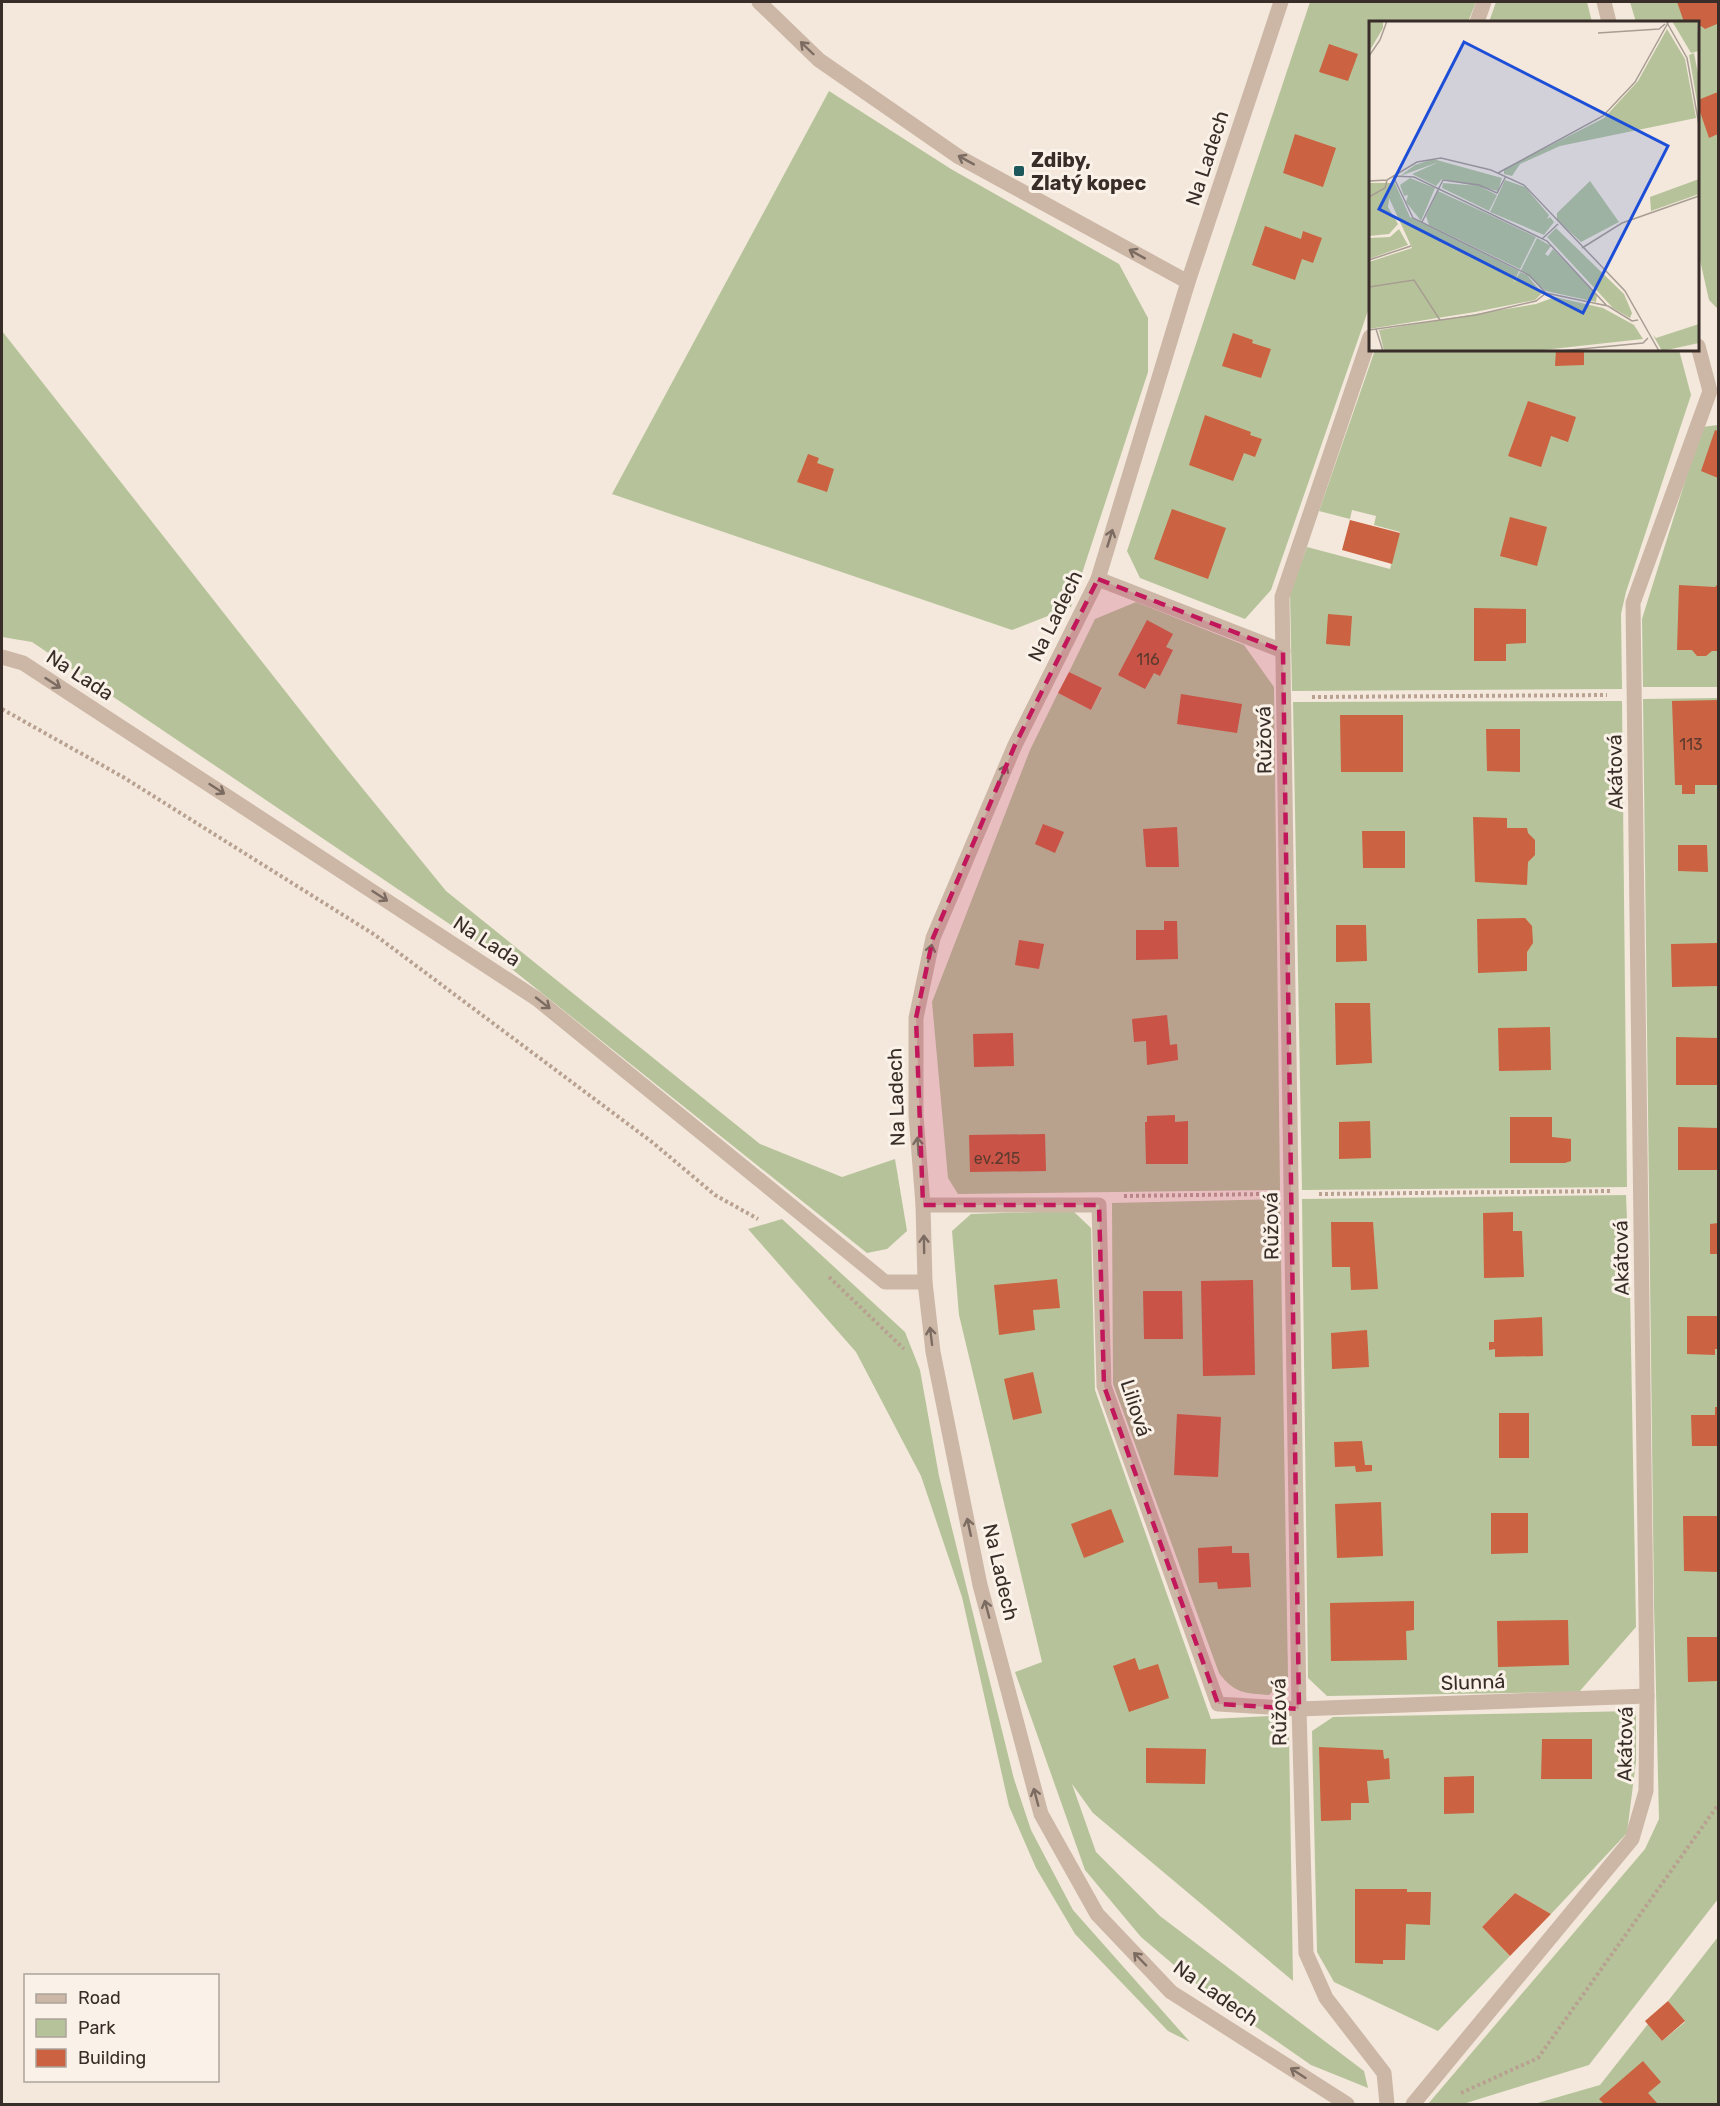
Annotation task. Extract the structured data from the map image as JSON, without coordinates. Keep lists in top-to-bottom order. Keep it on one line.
{"streets":{"street":["Na Ladech","Na Lada","Růžová","Akátová","Liliová","Slunná"]},"crossings":[["Na Ladech","Na Lada"],["Růžová","Liliová"],["Růžová","Slunná"],["Akátová","Slunná"],["Liliová","Slunná"]],"one_way":["Na Ladech","Na Lada"],"places":{"transit":["Zdiby, Zlatý kopec"]},"house_numbers":["116","113","ev.215"],"legend":["Road","Park","Building"]}
